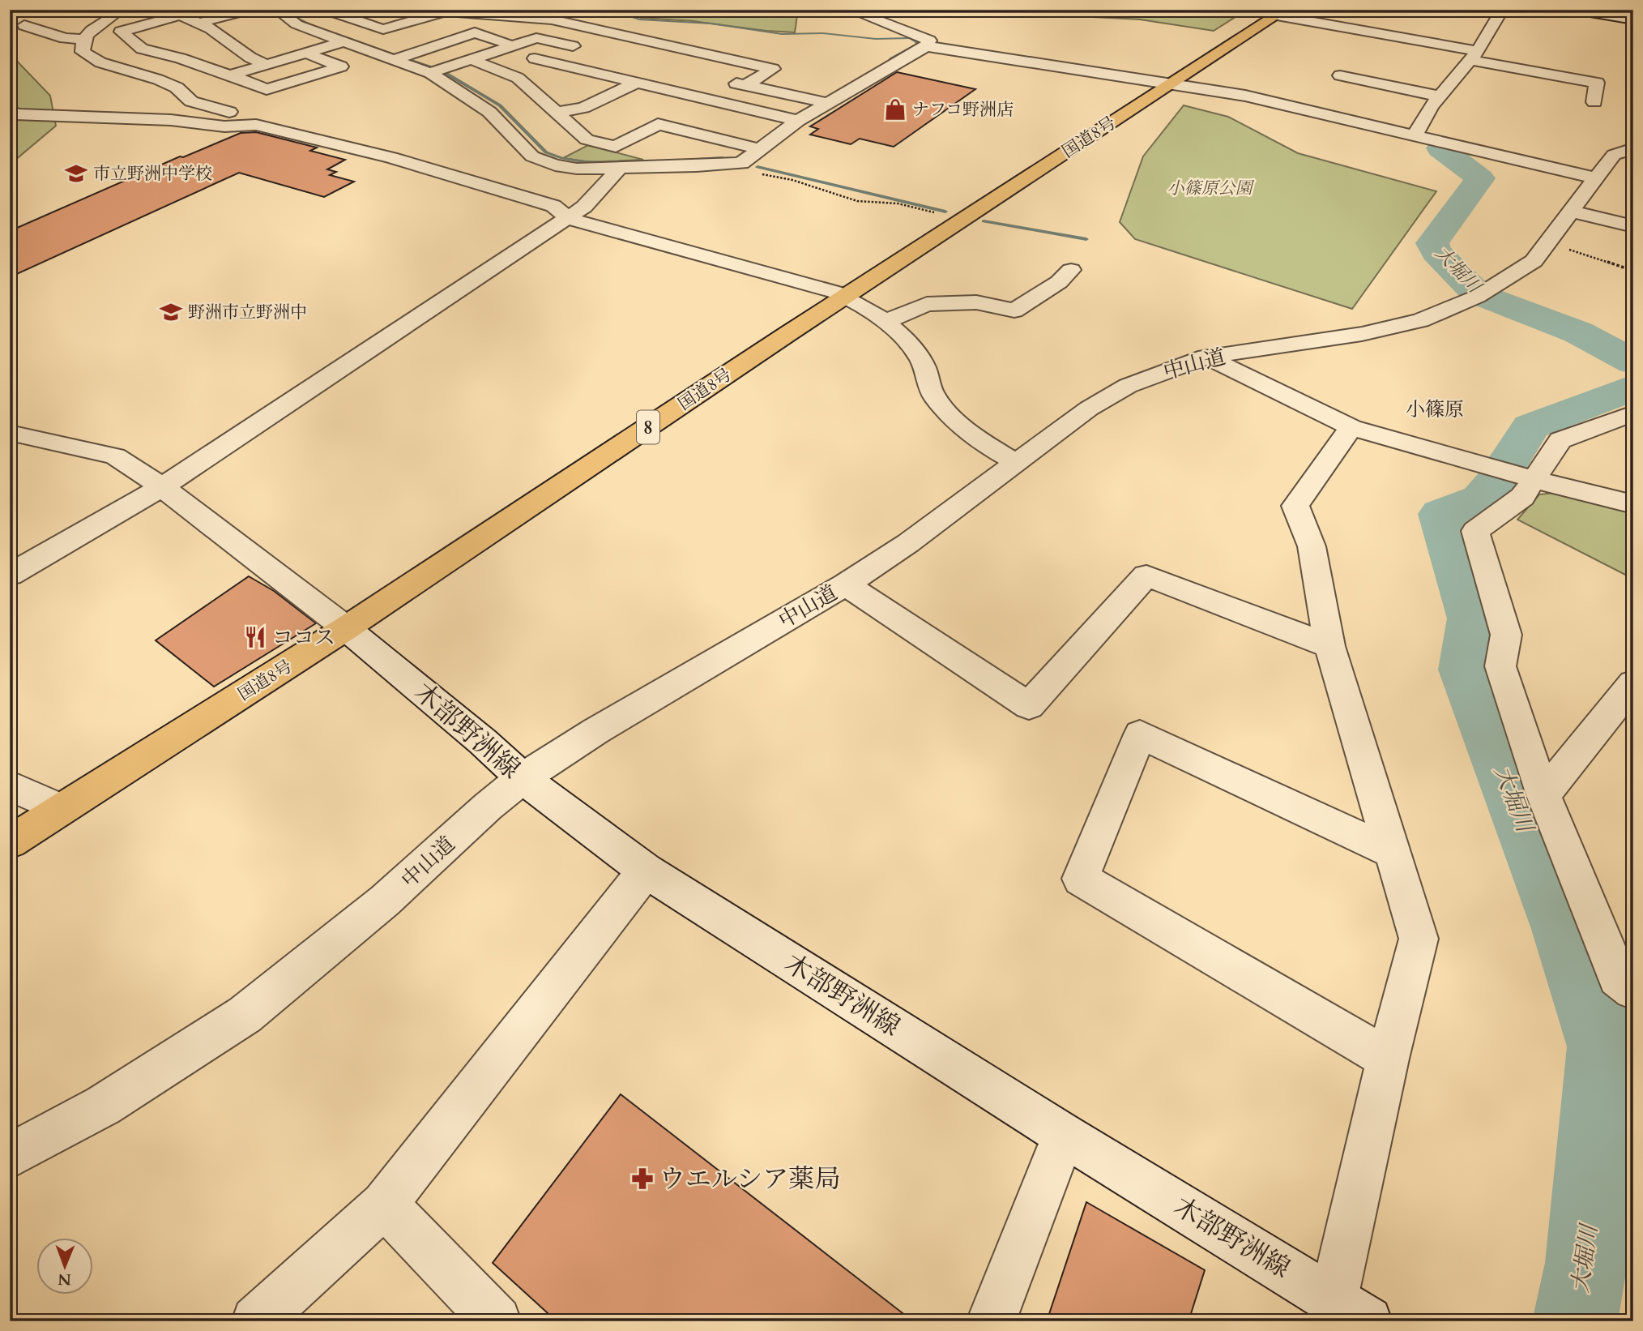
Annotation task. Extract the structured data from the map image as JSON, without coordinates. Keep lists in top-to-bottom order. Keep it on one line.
{"streets":{"highway":["国道8号","8"],"street":["中山道","木部野洲線"]},"crossings":[["国道8号","木部野洲線"],["中山道","木部野洲線"]],"districts":["小篠原"],"water":["大堀川"],"parks":["小篠原公園"],"places":{"shop":["ナフコ野洲店"],"school or university":["市立野洲中学校","野洲市立野洲中"],"restaurant":["ココス"],"pharmacy":["ウエルシア薬局"]},"north":"bottom"}
